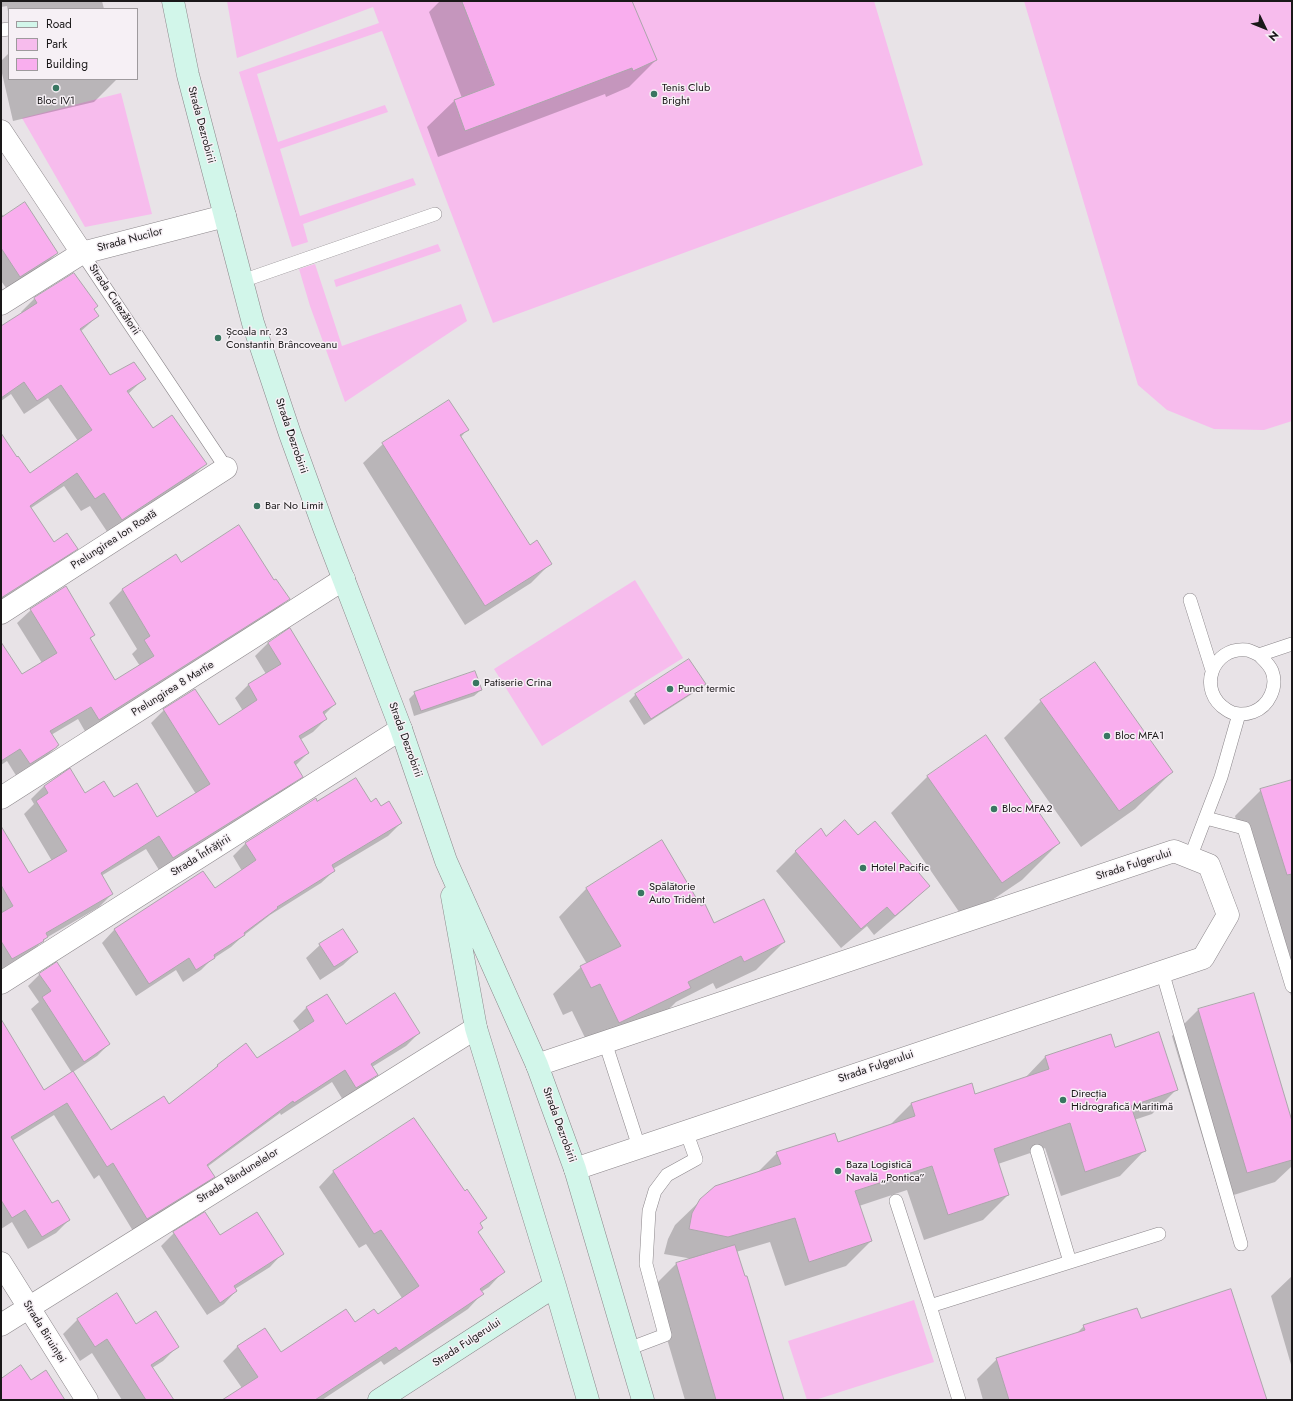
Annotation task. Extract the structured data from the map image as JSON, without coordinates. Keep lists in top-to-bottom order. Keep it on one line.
{"streets":{"main road":["Strada Dezrobirii","Strada Fulgerului"],"street":["Strada Nucilor","Strada Cutezătorii","Prelungirea Ion Roată","Prelungirea 8 Martie","Strada Înfrățirii","Strada Rândunelelor","Strada Biruinței"]},"crossings":[["Strada Dezrobirii","Strada Nucilor"],["Strada Dezrobirii","Prelungirea 8 Martie"],["Strada Dezrobirii","Strada Înfrățirii"],["Strada Dezrobirii","Strada Fulgerului"],["Strada Dezrobirii","Strada Rândunelelor"],["Strada Nucilor","Strada Cutezătorii"],["Strada Cutezătorii","Prelungirea Ion Roată"],["Strada Rândunelelor","Strada Biruinței"]],"places":["Bloc IV1","Tenis Club Bright","Școala nr. 23 Constantin Brâncoveanu","Bar No Limit","Patiserie Crina","Punct termic","Bloc MFA1","Bloc MFA2","Hotel Pacific","Spălătorie Auto Trident","Direcția Hidrografică Maritimă","Baza Logistică Navală „Pontica”"],"legend":["Road","Park","Building"],"north":"bottom right"}
